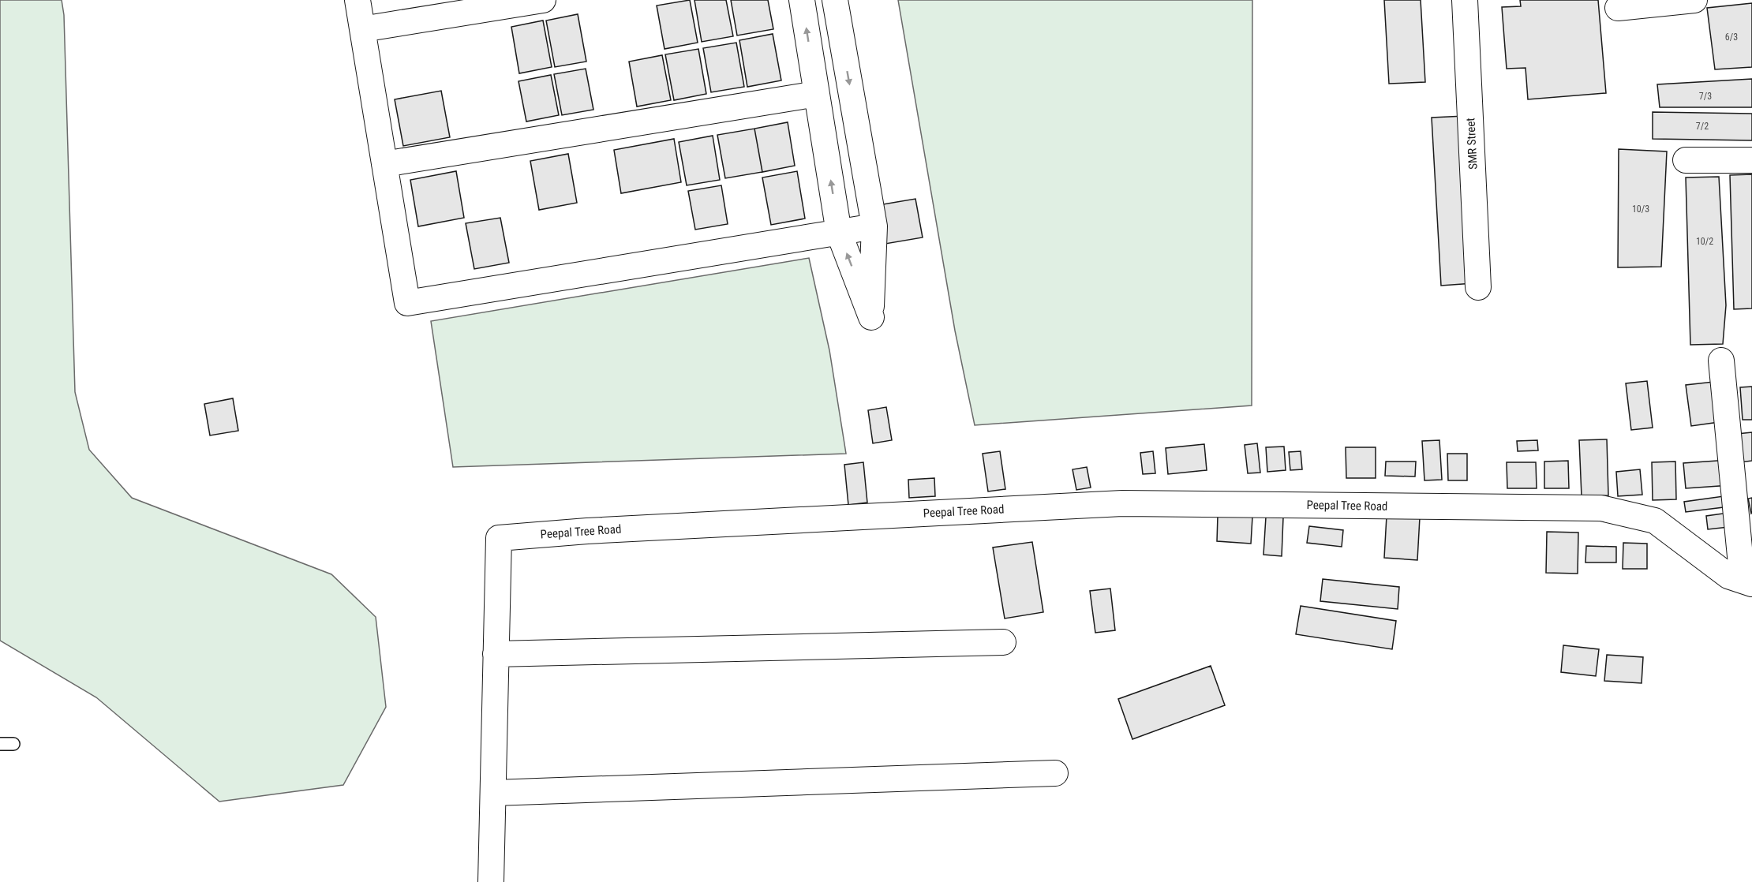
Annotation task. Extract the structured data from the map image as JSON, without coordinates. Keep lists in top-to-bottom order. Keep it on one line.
{"streets":{"street":["SMR Street","Peepal Tree Road"]},"house_numbers":["6/3","7/3","7/2","10/3","10/2"]}
